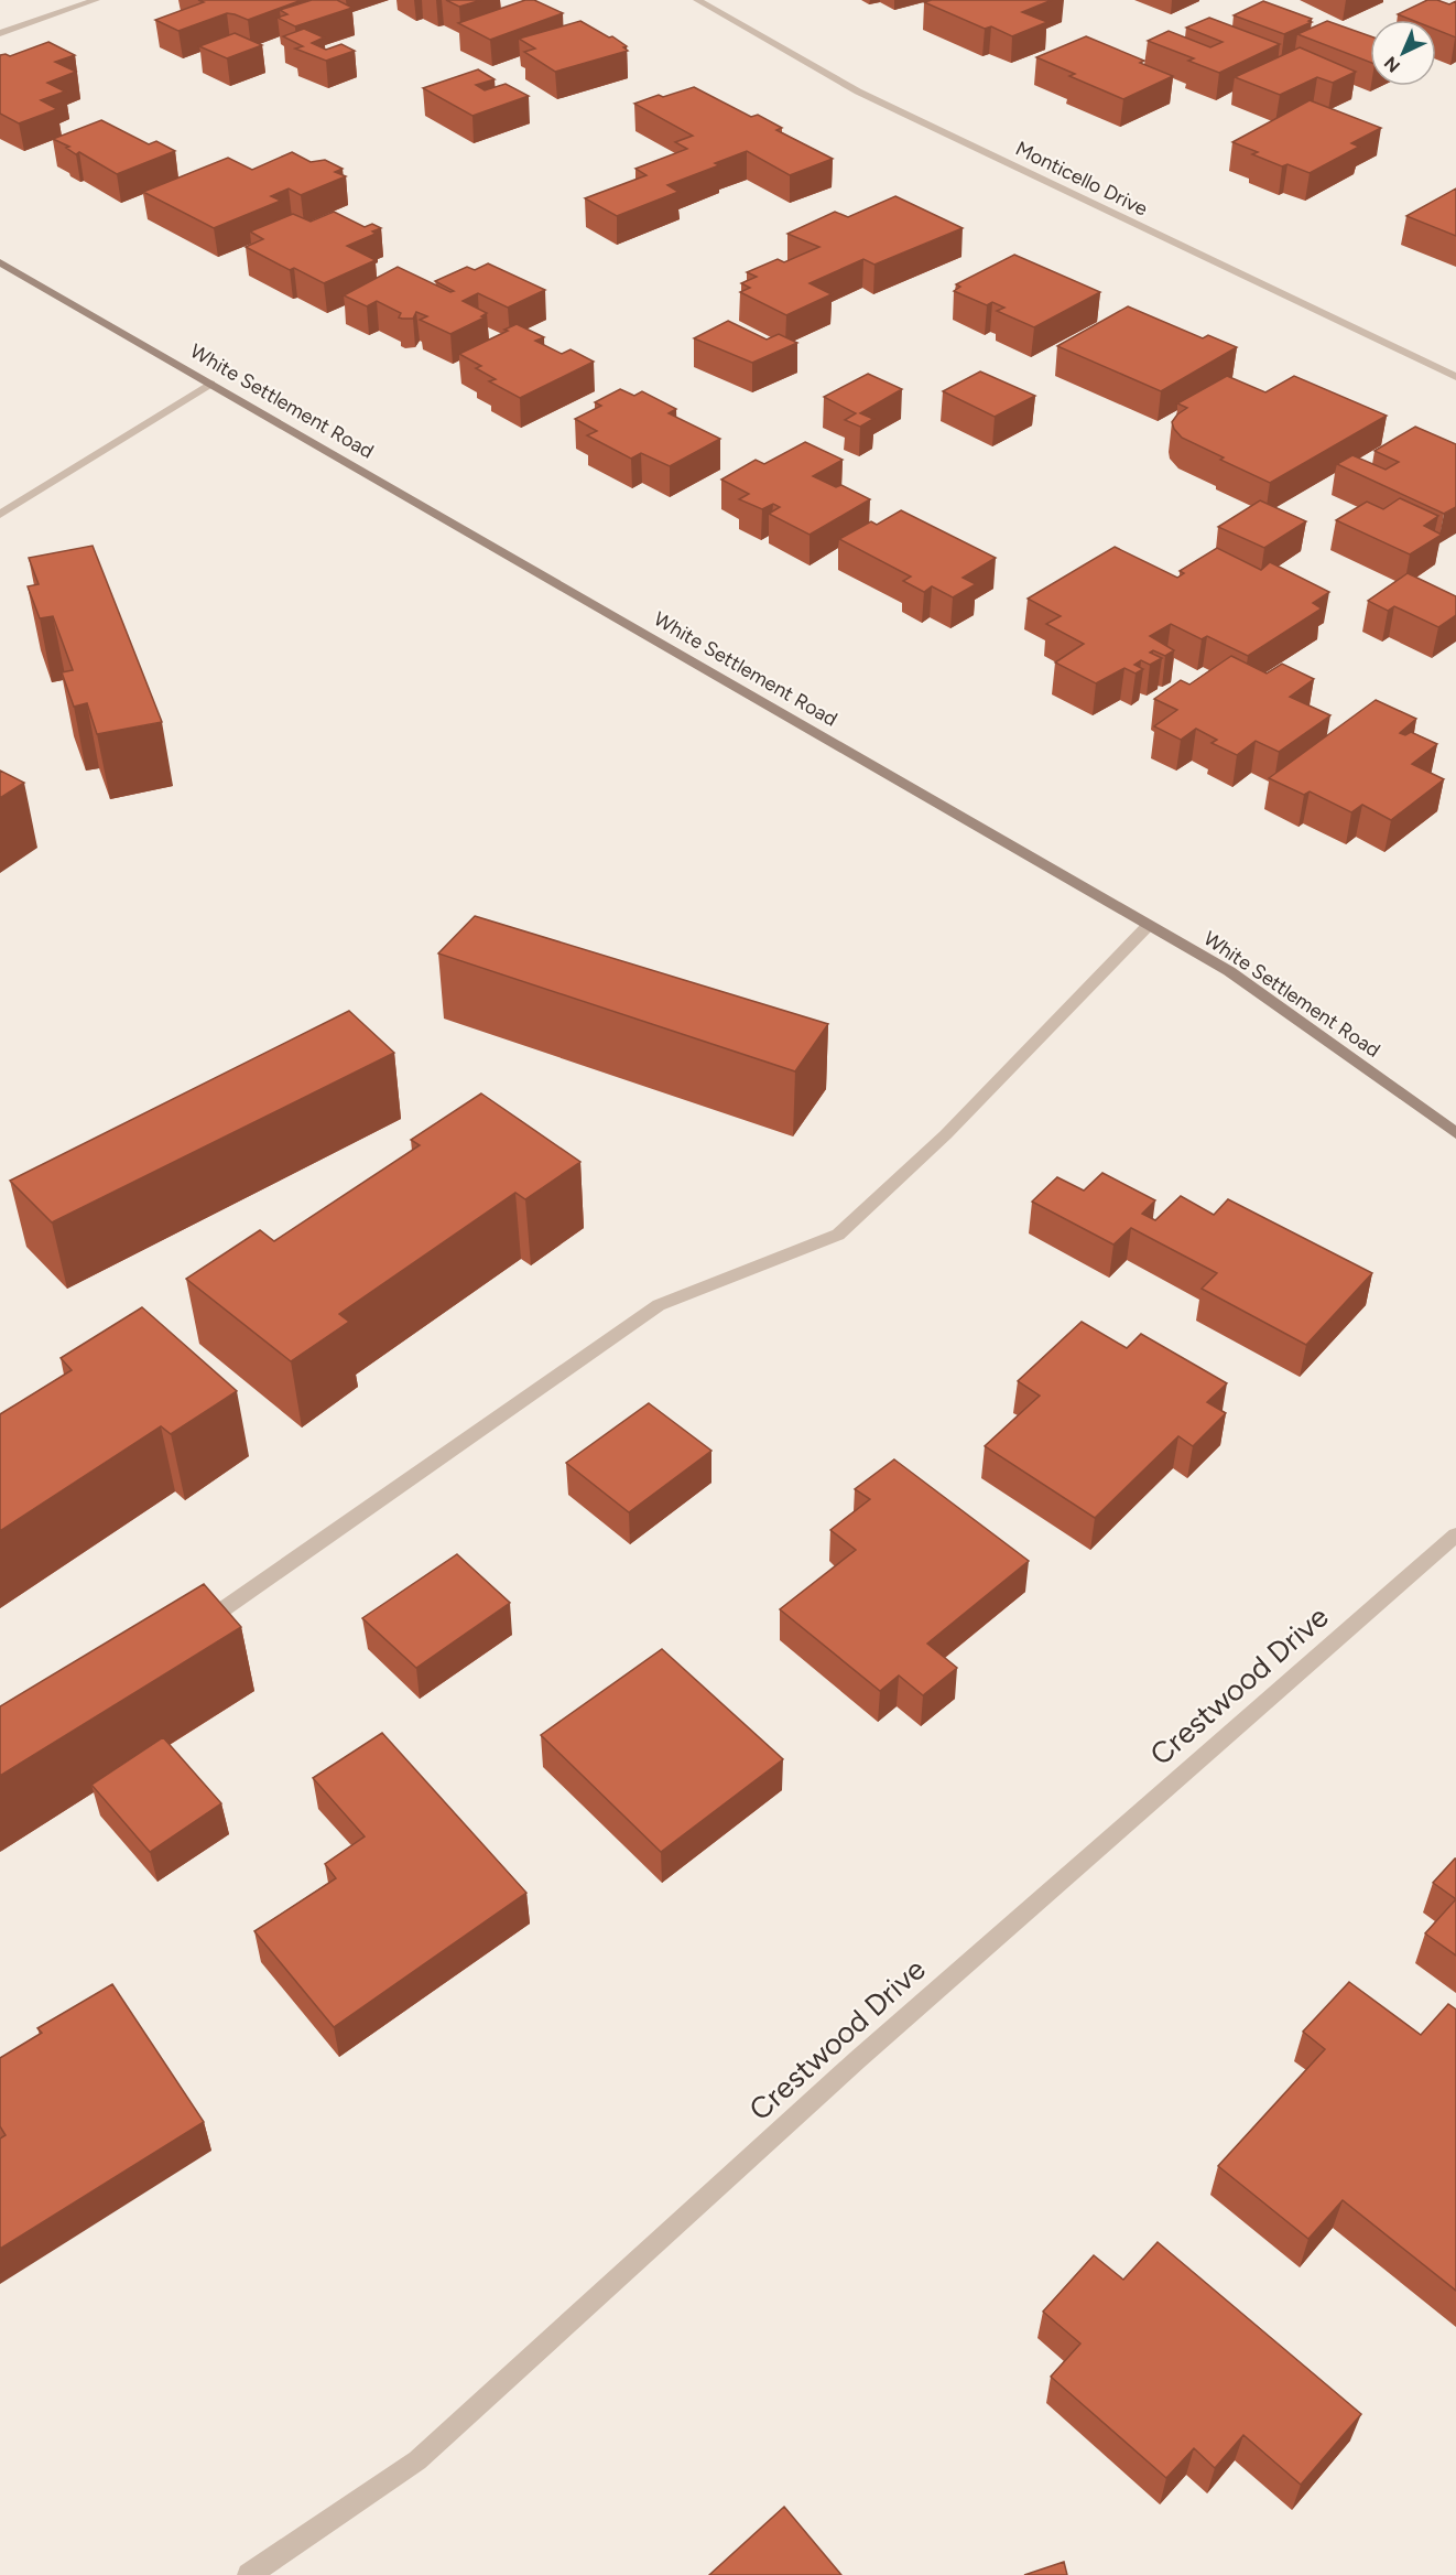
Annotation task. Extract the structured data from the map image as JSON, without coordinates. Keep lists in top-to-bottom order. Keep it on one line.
{"streets":{"main road":["White Settlement Road"],"street":["Monticello Drive","Crestwood Drive"]},"north":"bottom left"}
